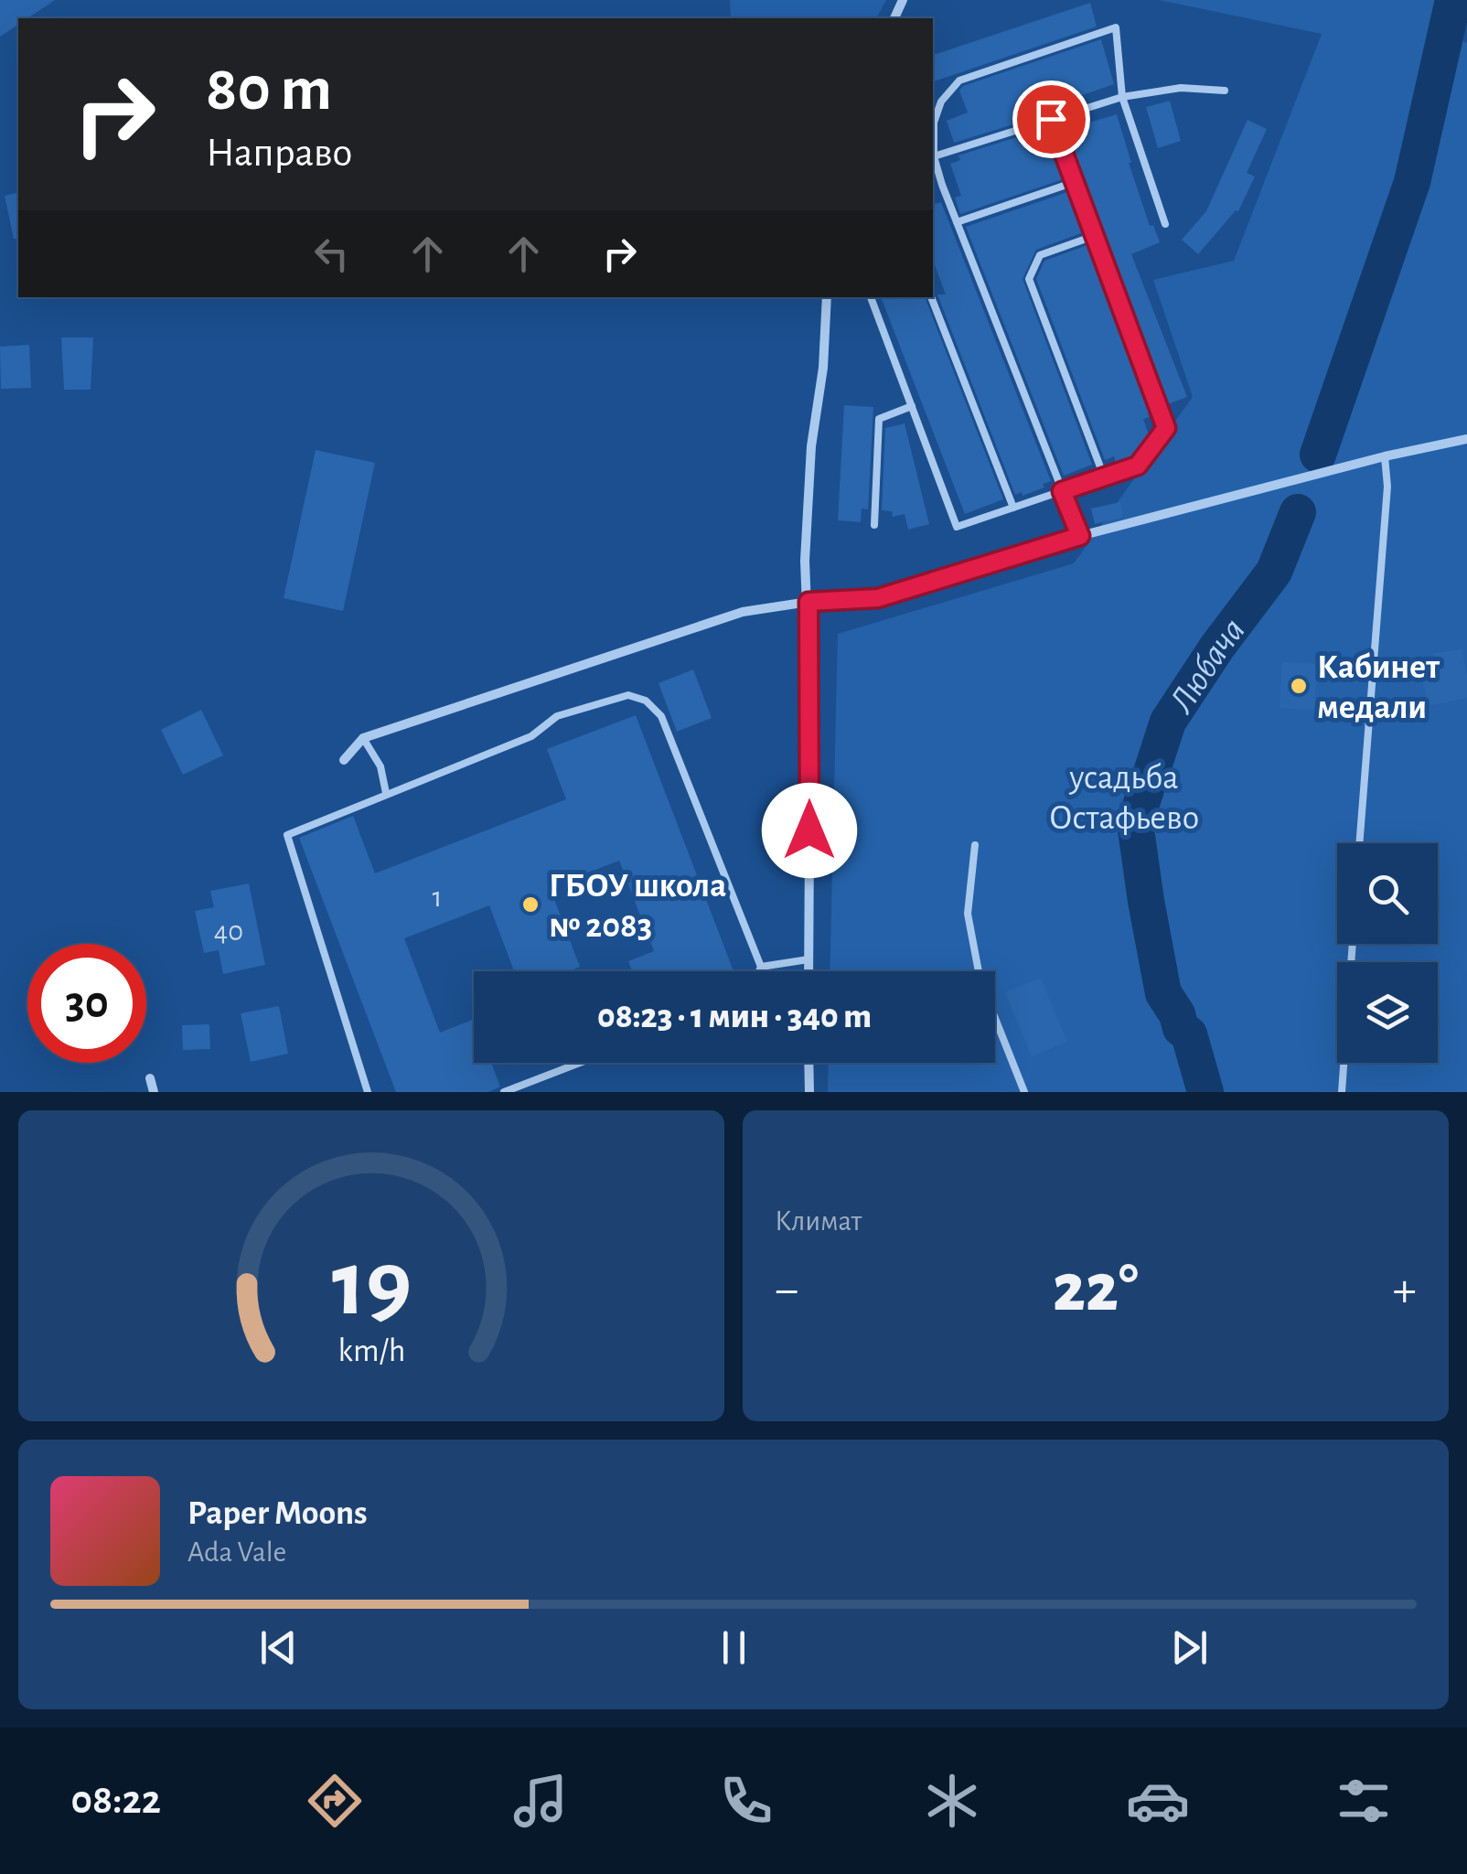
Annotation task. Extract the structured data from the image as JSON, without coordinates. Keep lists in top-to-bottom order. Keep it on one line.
{"water":["Любача"],"parks":["усадьба Остафьево"],"places":["Кабинет медали","ГБОУ школа № 2083"],"house_numbers":["1","40"],"page":{"turn":["80 m","Направо"],"limit":"30","trip":"08:23 · 1 мин · 340 m","tile":"Климат","heat":["−","22°","+"],"song":["Paper Moons","Ada Vale"],"tabs":"08:22","gauge":["19","km/h"]}}
